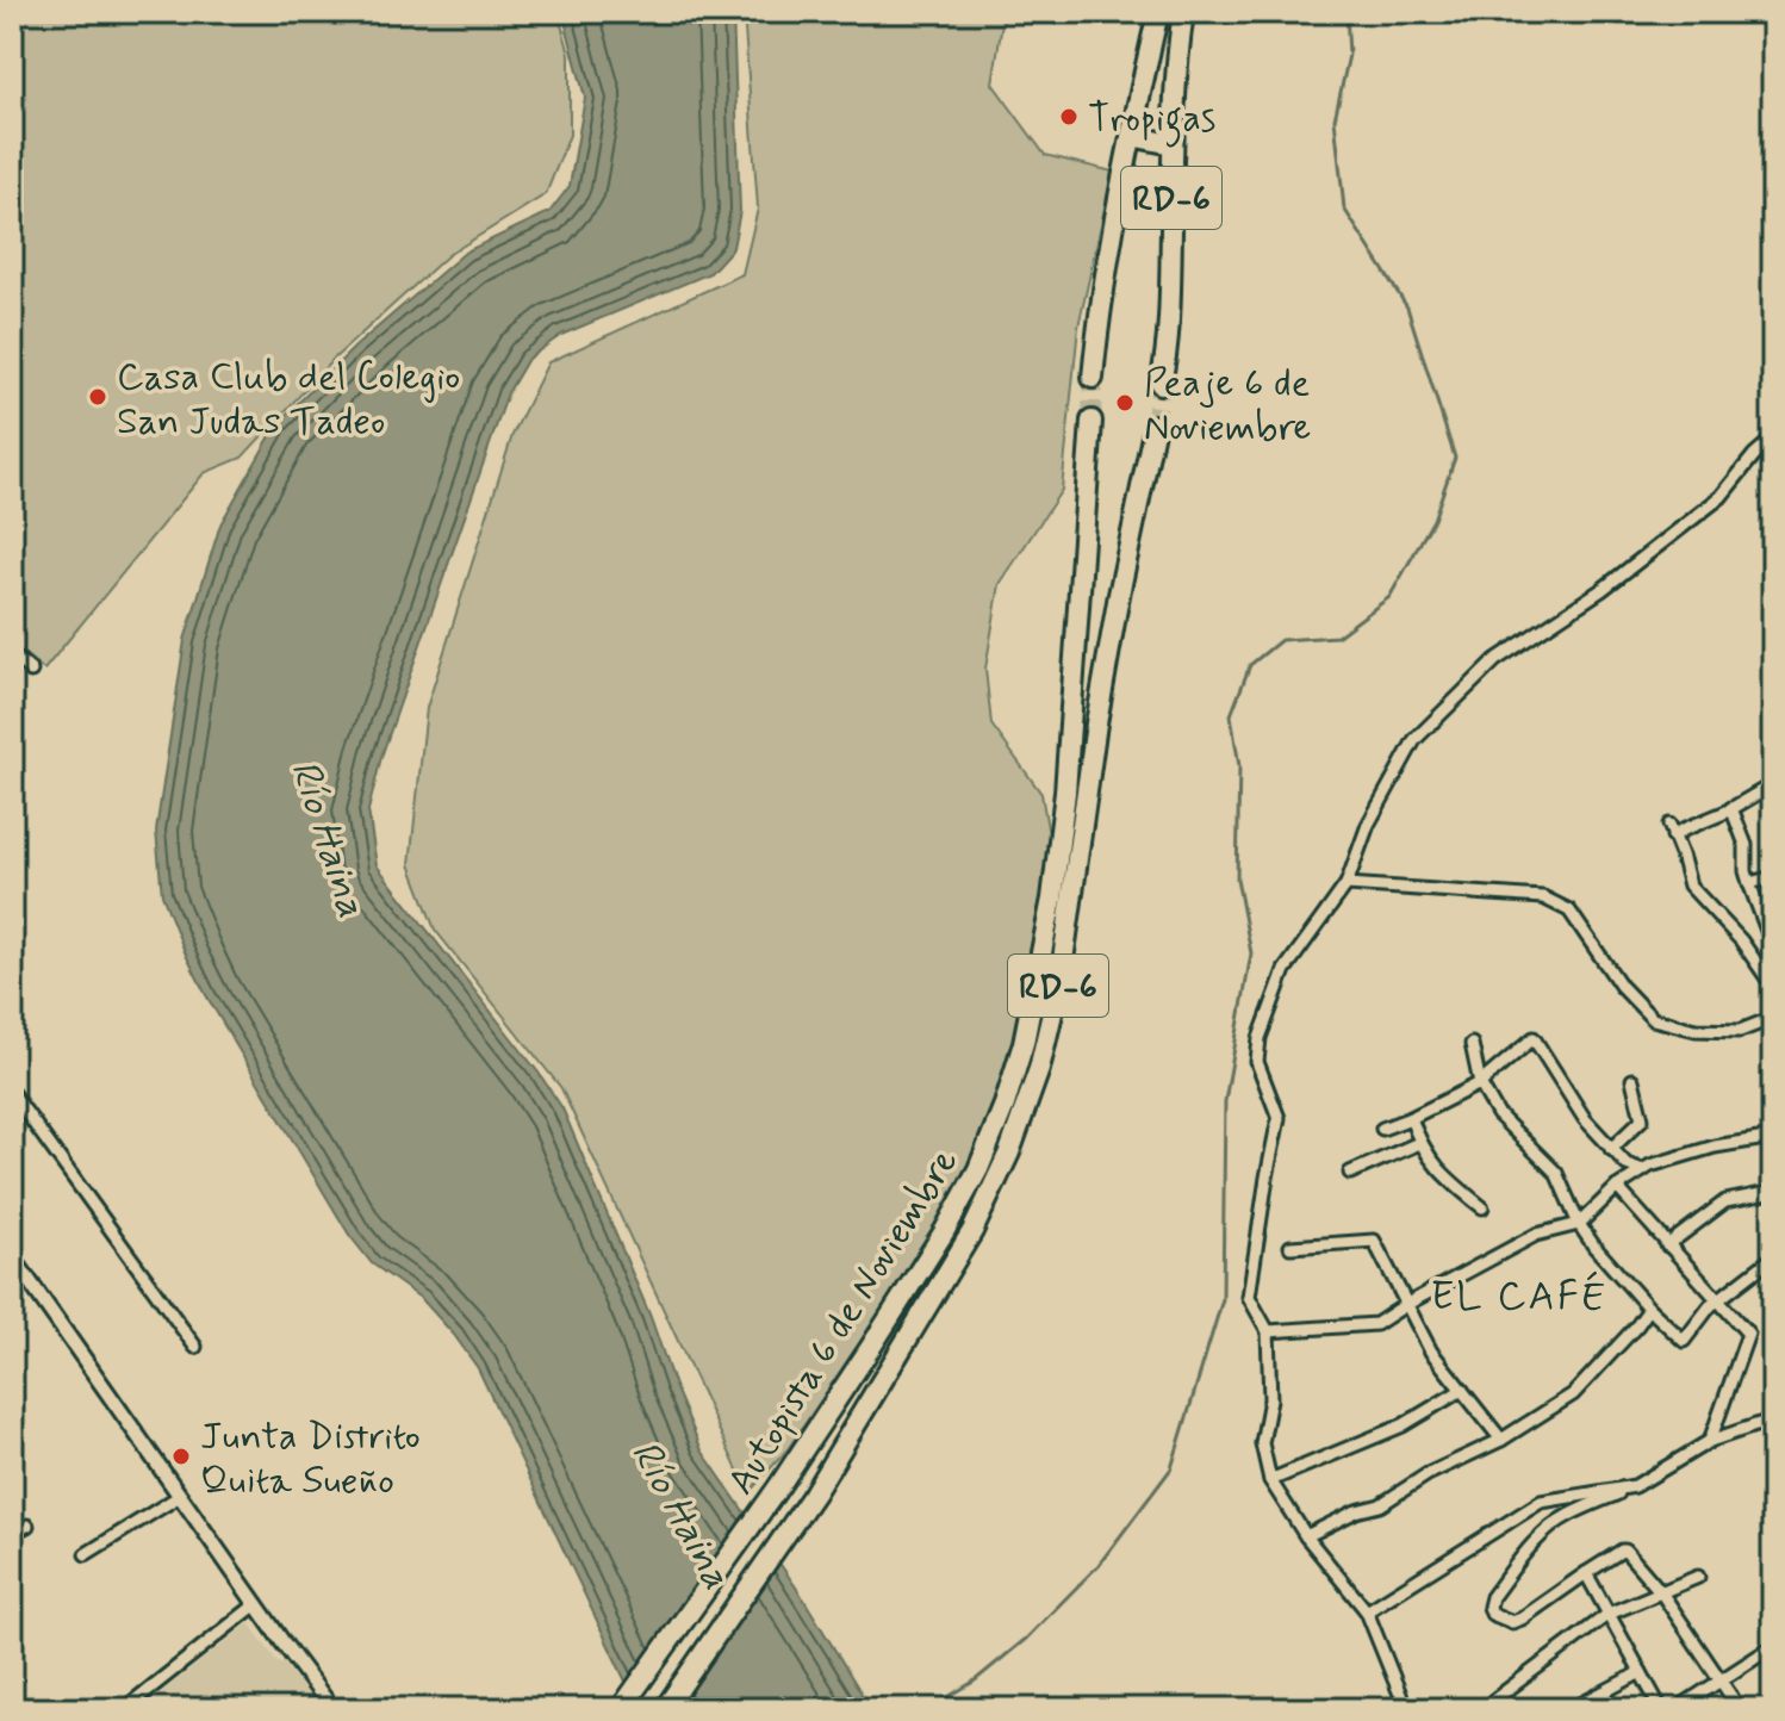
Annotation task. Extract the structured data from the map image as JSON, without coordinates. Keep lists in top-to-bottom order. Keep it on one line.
{"streets":{"highway":["RD-6","Autopista 6 de Noviembre"]},"districts":["EL CAFÉ"],"water":["Río Haina"],"places":["Tropigas","Casa Club del Colegio San Judas Tadeo","Peaje 6 de Noviembre","Junta Distrito Quita Sueño"]}
